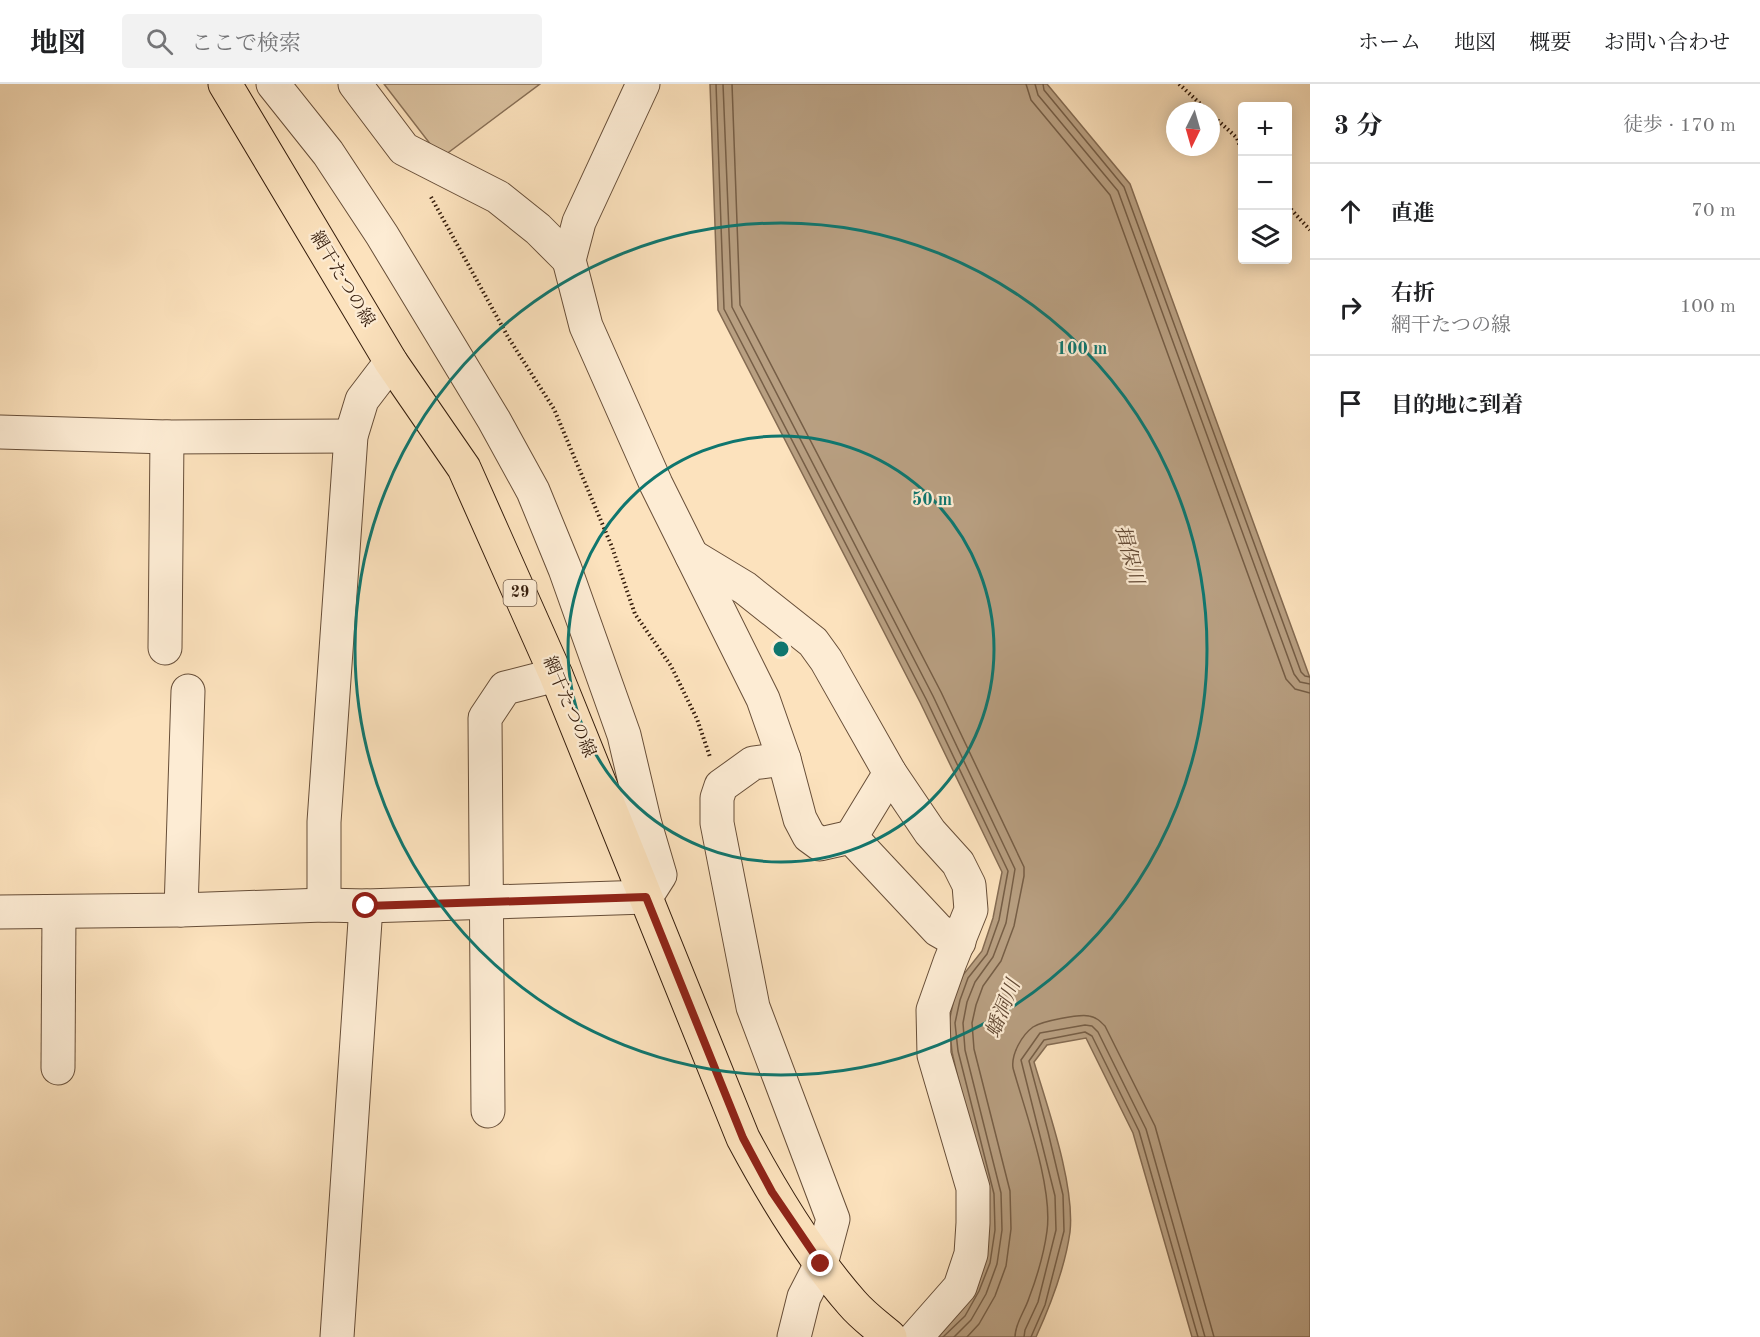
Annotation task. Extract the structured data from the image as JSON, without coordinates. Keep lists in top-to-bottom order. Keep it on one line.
{"streets":{"main road":["網干たつの線","29"]},"water":["揖保川","蟠洞川"],"north":"bottom","page":{"header":"地図","search":"ここで検索","nav":["ホーム","地図","概要","お問い合わせ"],"heading":["3 分","徒歩 · 170 m"],"map_buttons":["+","−"],"list":[["直進","70 m"],["右折","網干たつの線","100 m"],"目的地に到着"]},"rings":["100 m","50 m"]}
